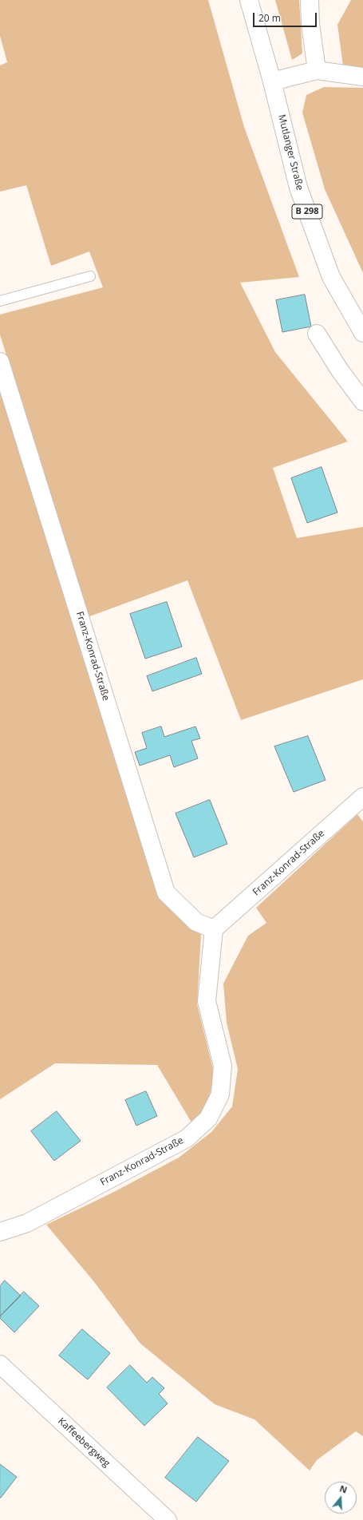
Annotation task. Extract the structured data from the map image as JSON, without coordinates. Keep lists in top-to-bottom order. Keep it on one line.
{"streets":{"street":["Mutlanger Straße","B 298","Franz-Konrad-Straße","Kaffeebergweg"]},"scale_bar":"20 m","north":"top"}
